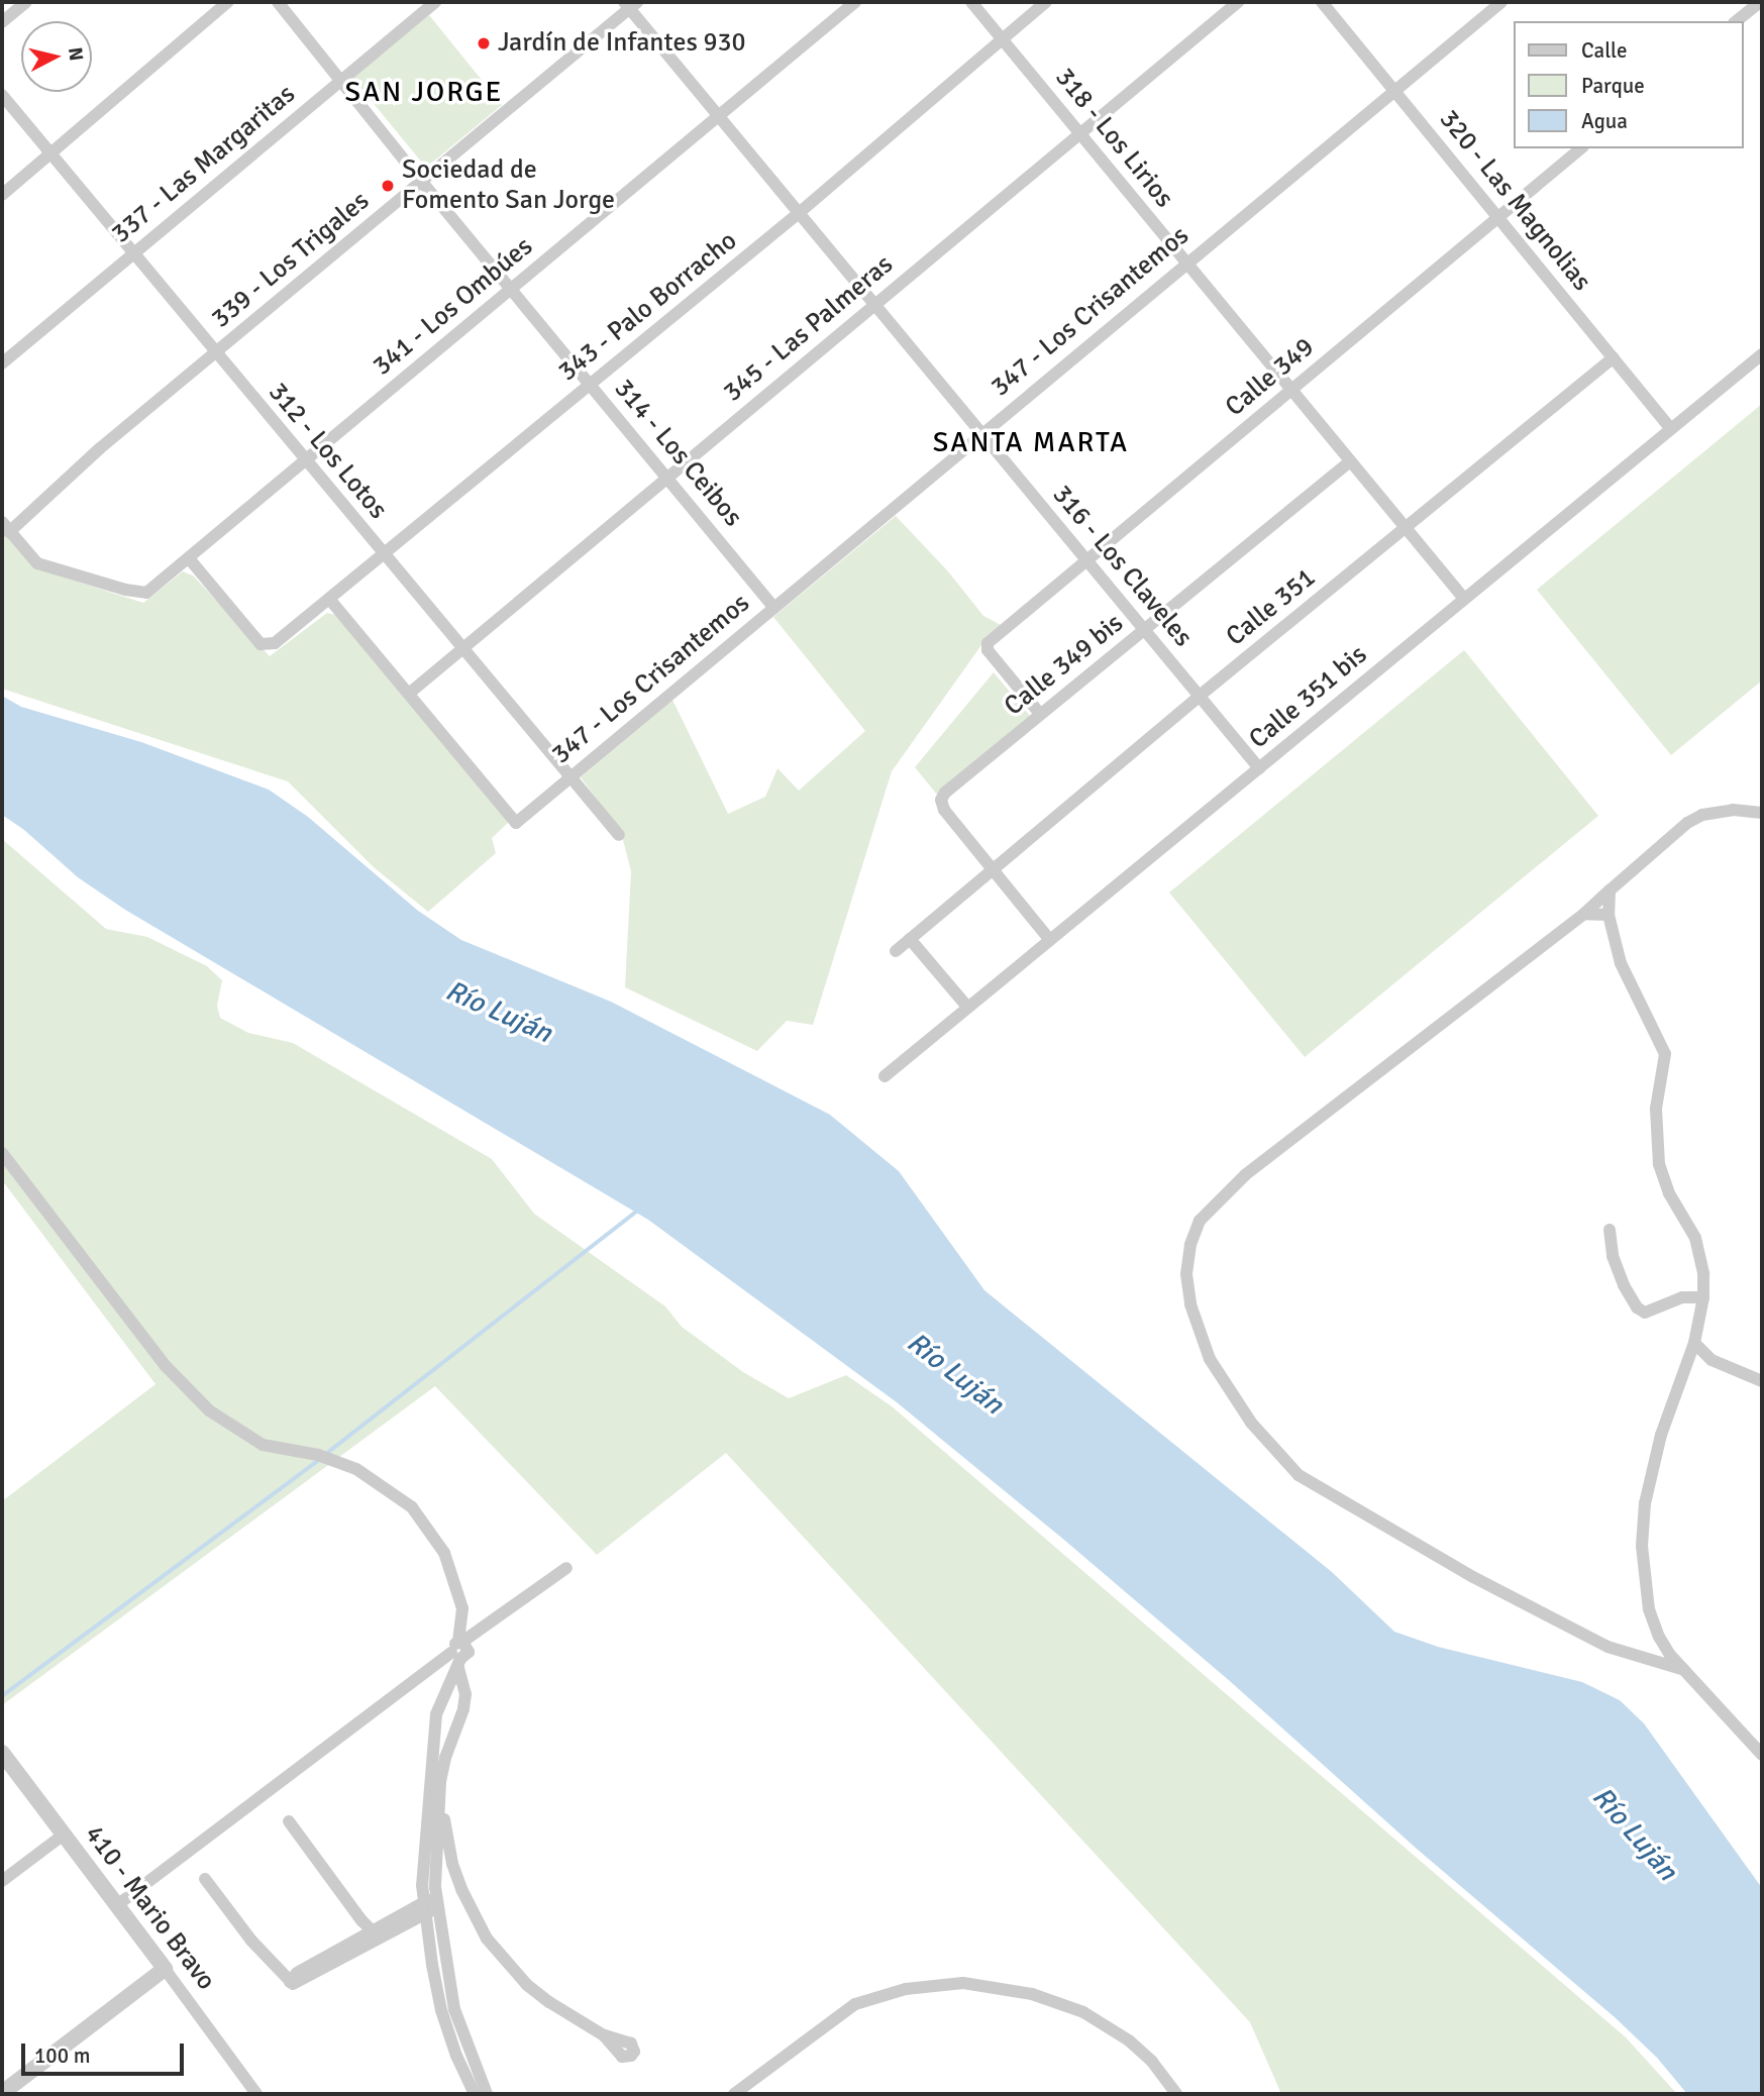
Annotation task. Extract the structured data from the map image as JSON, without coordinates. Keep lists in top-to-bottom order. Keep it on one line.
{"streets":{"street":["318 - Los Lirios","337 - Las Margaritas","320 - Las Magnolias","339 - Los Trigales","341 - Los Ombúes","343 - Palo Borracho","347 - Los Crisantemos","345 - Las Palmeras","Calle 349","312 - Los Lotos","314 - Los Ceibos","316 - Los Claveles","Calle 351","Calle 349 bis","Calle 351 bis","410 - Mario Bravo"]},"crossings":[["318 - Los Lirios","343 - Palo Borracho"],["318 - Los Lirios","347 - Los Crisantemos"],["318 - Los Lirios","345 - Las Palmeras"],["318 - Los Lirios","Calle 349"],["318 - Los Lirios","Calle 351"],["318 - Los Lirios","Calle 349 bis"],["318 - Los Lirios","Calle 351 bis"],["337 - Las Margaritas","312 - Los Lotos"],["337 - Las Margaritas","314 - Los Ceibos"],["320 - Las Magnolias","347 - Los Crisantemos"],["320 - Las Magnolias","Calle 349"],["320 - Las Magnolias","Calle 351"],["320 - Las Magnolias","Calle 351 bis"],["339 - Los Trigales","341 - Los Ombúes"],["339 - Los Trigales","312 - Los Lotos"],["339 - Los Trigales","314 - Los Ceibos"],["339 - Los Trigales","316 - Los Claveles"],["341 - Los Ombúes","343 - Palo Borracho"],["341 - Los Ombúes","312 - Los Lotos"],["341 - Los Ombúes","314 - Los Ceibos"],["341 - Los Ombúes","316 - Los Claveles"],["343 - Palo Borracho","312 - Los Lotos"],["343 - Palo Borracho","314 - Los Ceibos"],["343 - Palo Borracho","316 - Los Claveles"],["347 - Los Crisantemos","345 - Las Palmeras"],["347 - Los Crisantemos","312 - Los Lotos"],["347 - Los Crisantemos","314 - Los Ceibos"],["347 - Los Crisantemos","316 - Los Claveles"],["345 - Las Palmeras","312 - Los Lotos"],["345 - Las Palmeras","314 - Los Ceibos"],["345 - Las Palmeras","316 - Los Claveles"],["Calle 349","316 - Los Claveles"],["Calle 349","Calle 349 bis"],["316 - Los Claveles","Calle 351"],["316 - Los Claveles","Calle 349 bis"],["316 - Los Claveles","Calle 351 bis"],["Calle 351","Calle 349 bis"]],"districts":["SAN JORGE","SANTA MARTA"],"water":["Río Luján"],"places":["Jardín de Infantes 930","Sociedad de Fomento San Jorge"],"legend":["Calle","Parque","Agua"],"scale_bar":"100 m","north":"right"}
